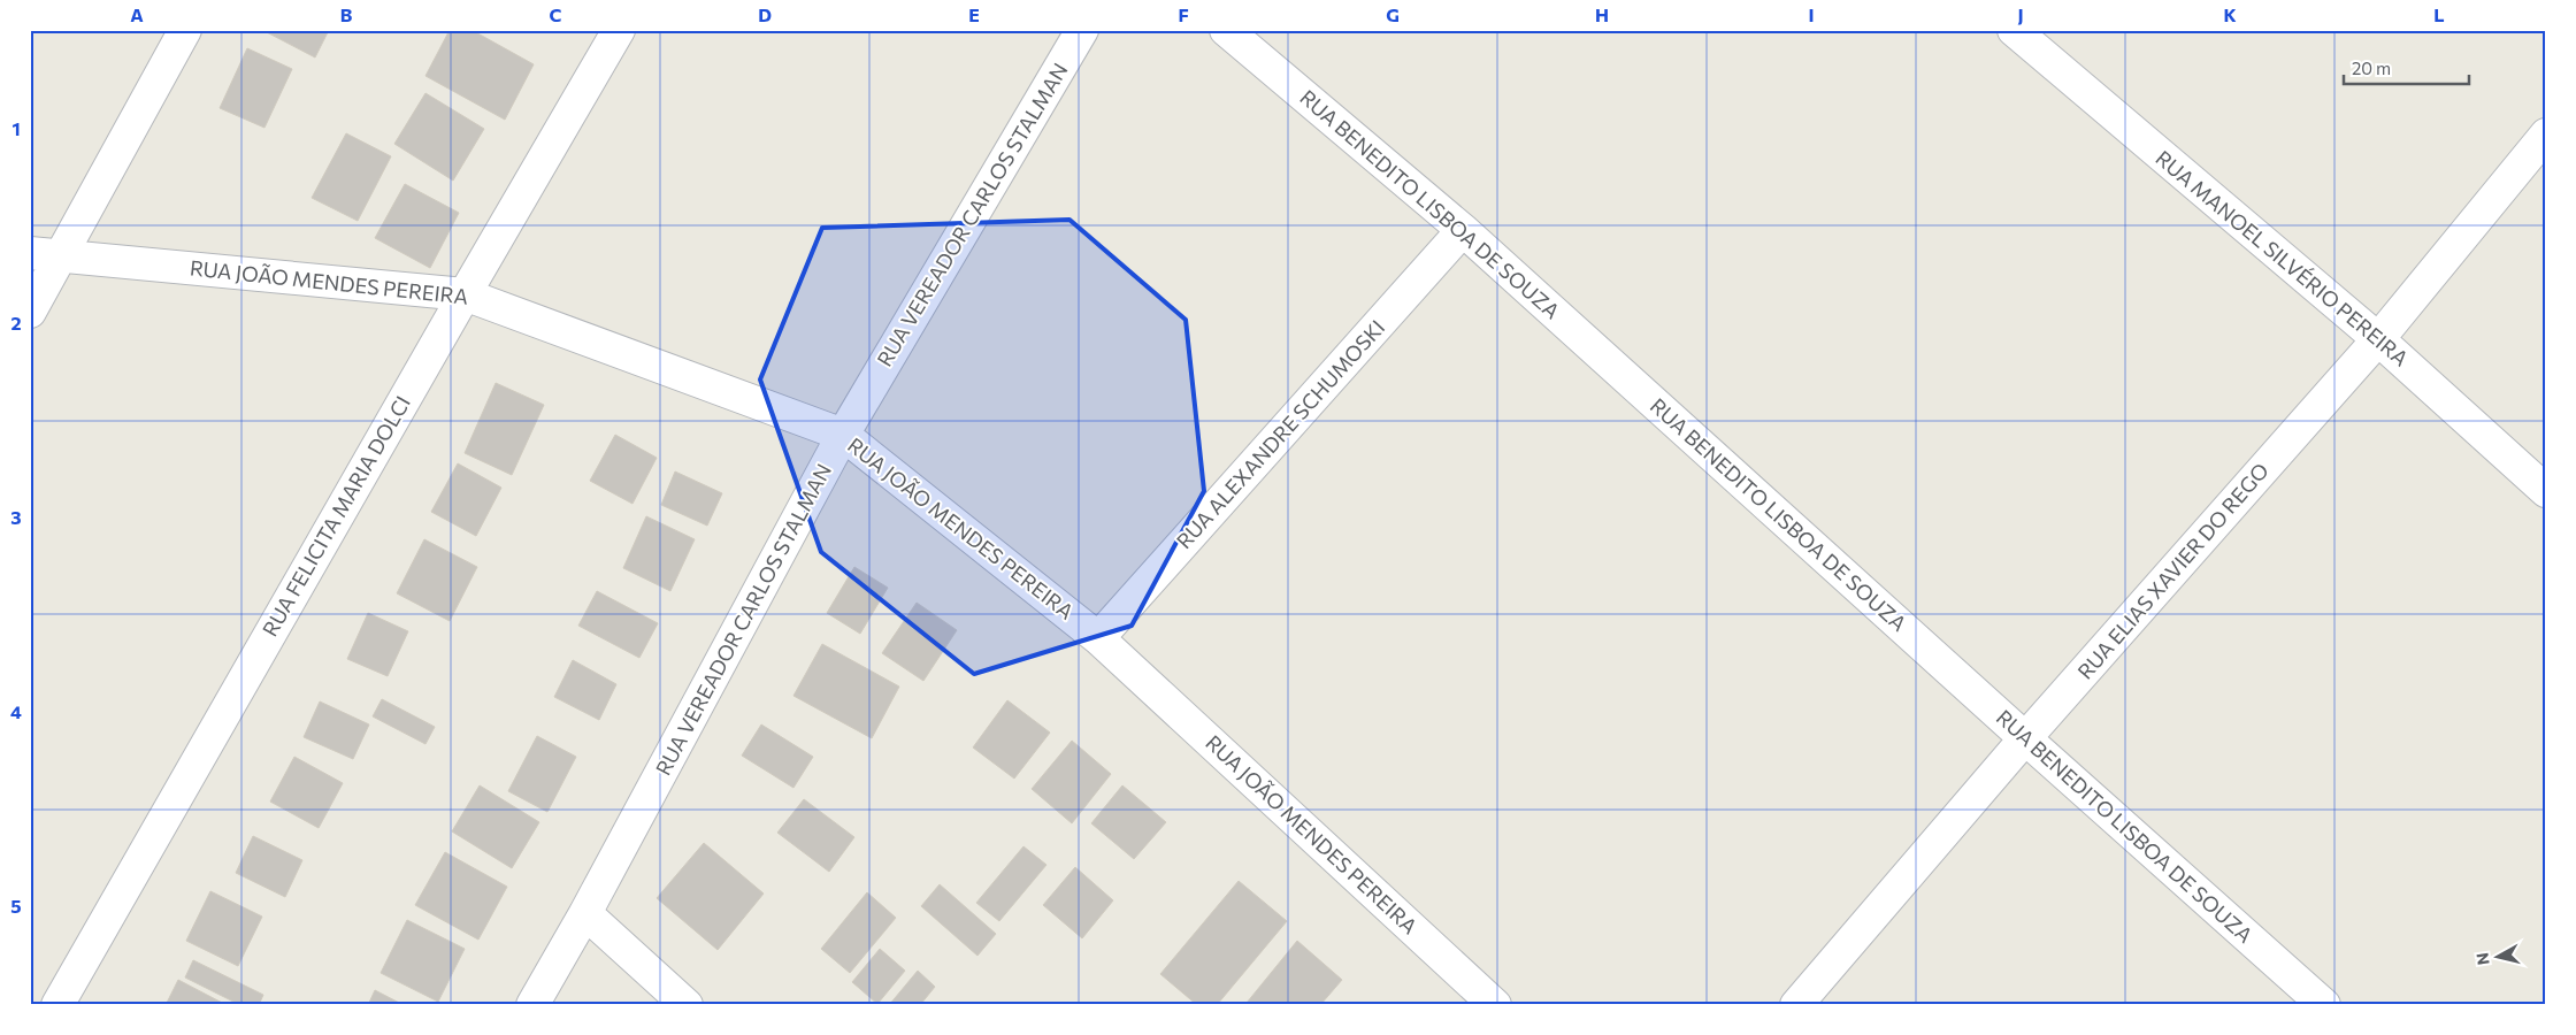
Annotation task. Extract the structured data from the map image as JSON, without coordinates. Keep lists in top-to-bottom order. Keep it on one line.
{"streets":{"street":["RUA BENEDITO LISBOA DE SOUZA","RUA VEREADOR CARLOS STALMAN","RUA MANOEL SILVÉRIO PEREIRA","RUA JOÃO MENDES PEREIRA","RUA ALEXANDRE SCHUMOSKI","RUA FELICITA MARIA DOLCI","RUA ELIAS XAVIER DO REGO"]},"crossings":[["RUA BENEDITO LISBOA DE SOUZA","RUA ALEXANDRE SCHUMOSKI"],["RUA BENEDITO LISBOA DE SOUZA","RUA ELIAS XAVIER DO REGO"],["RUA VEREADOR CARLOS STALMAN","RUA JOÃO MENDES PEREIRA"],["RUA MANOEL SILVÉRIO PEREIRA","RUA ELIAS XAVIER DO REGO"],["RUA JOÃO MENDES PEREIRA","RUA ALEXANDRE SCHUMOSKI"],["RUA JOÃO MENDES PEREIRA","RUA FELICITA MARIA DOLCI"]],"scale_bar":"20 m","north":"left","grid":{"columns":["A","B","C","D","E","F","G","H","I","J","K","L"],"rows":["1","2","3","4","5"]}}
